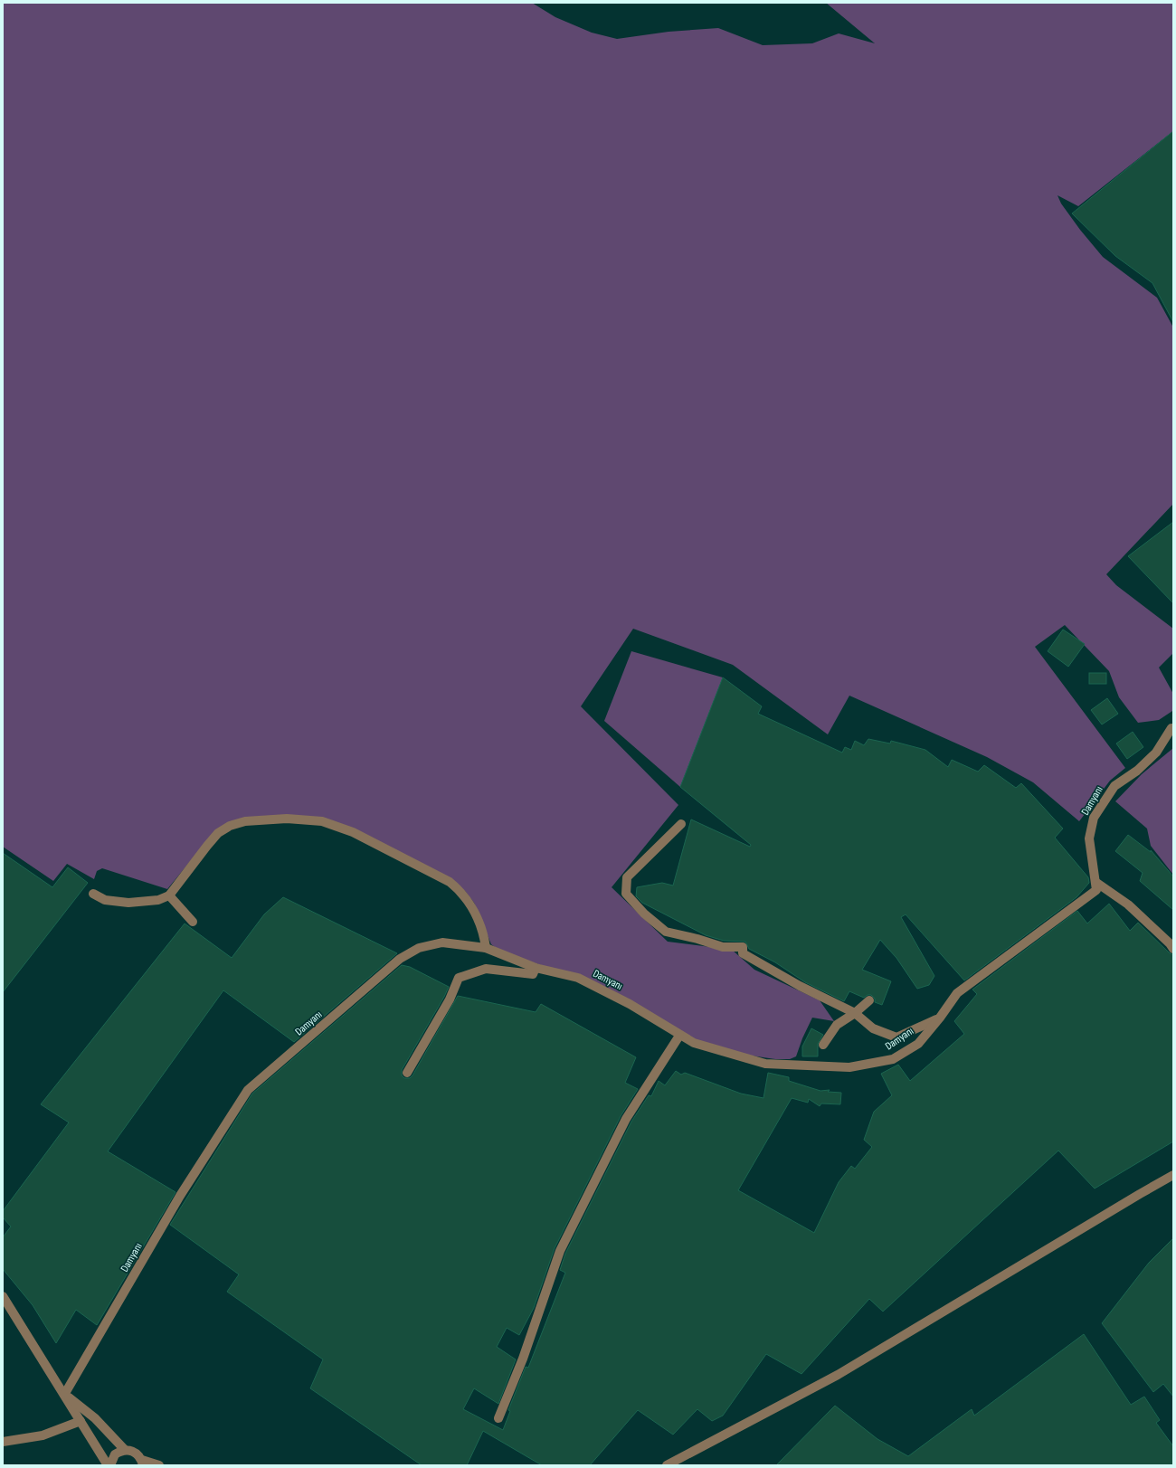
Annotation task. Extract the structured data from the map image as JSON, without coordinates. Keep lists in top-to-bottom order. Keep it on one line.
{"streets":{"street":["Damyanı"]}}
